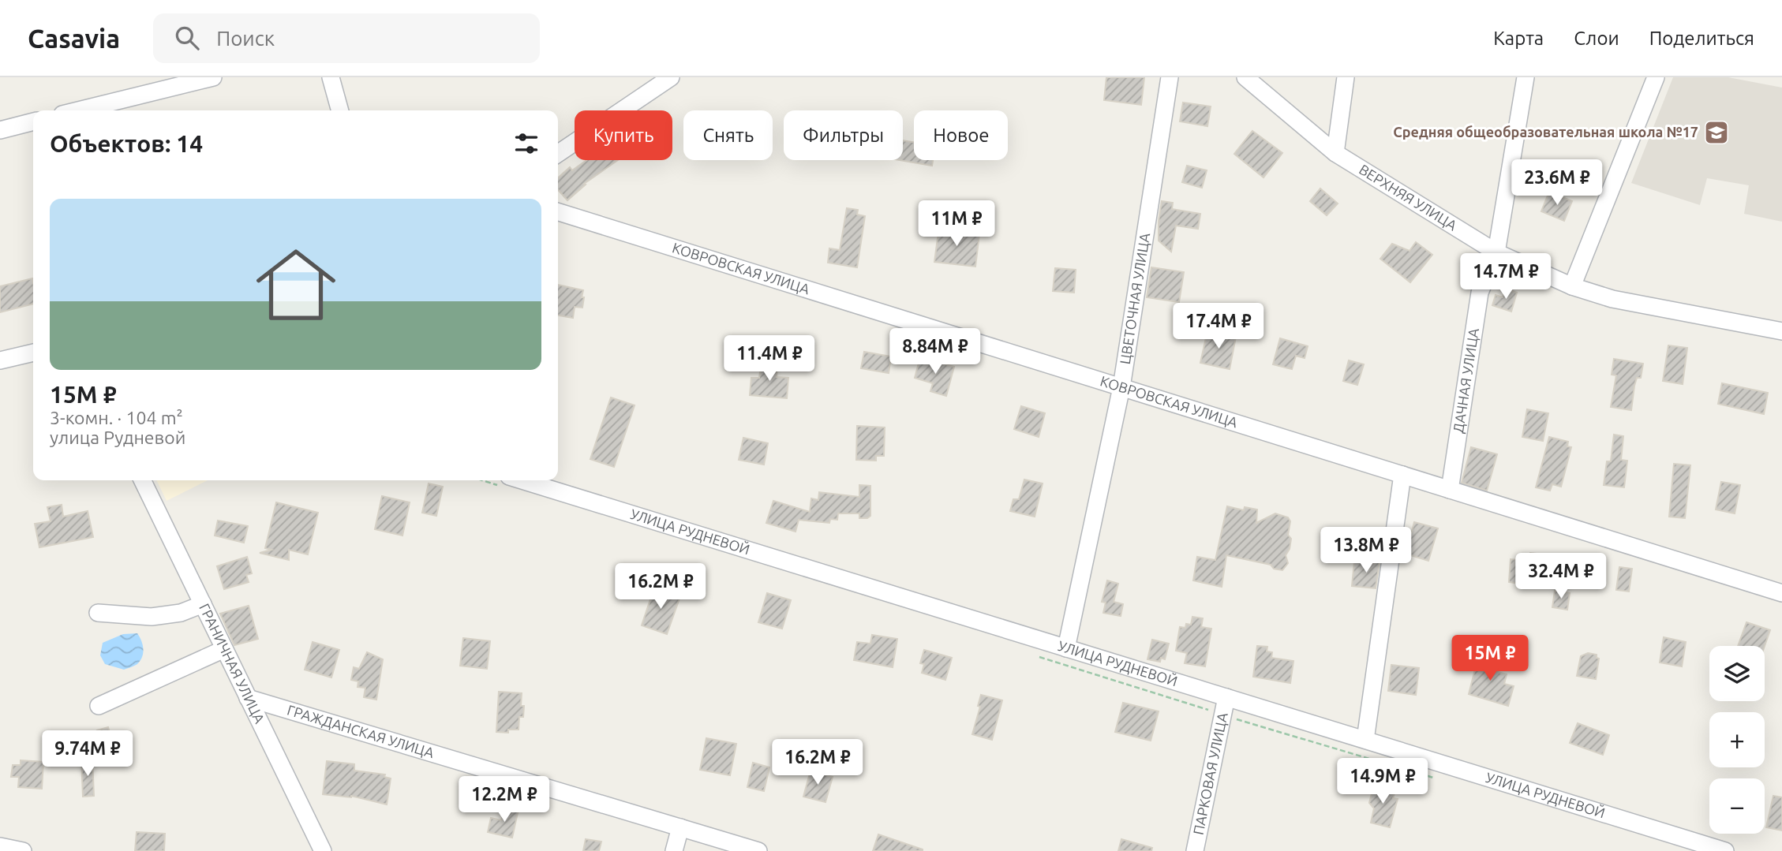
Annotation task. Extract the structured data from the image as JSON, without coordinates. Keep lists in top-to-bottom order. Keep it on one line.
{"streets":{"street":["ВЕРХНЯЯ УЛИЦА","КОВРОВСКАЯ УЛИЦА","ЦВЕТОЧНАЯ УЛИЦА","ДАЧНАЯ УЛИЦА","УЛИЦА РУДНЕВОЙ","ГРАНИЧНАЯ УЛИЦА","ГРАЖДАНСКАЯ УЛИЦА","ПАРКОВАЯ УЛИЦА"]},"crossings":[["ВЕРХНЯЯ УЛИЦА","ДАЧНАЯ УЛИЦА"],["КОВРОВСКАЯ УЛИЦА","ЦВЕТОЧНАЯ УЛИЦА"],["КОВРОВСКАЯ УЛИЦА","ДАЧНАЯ УЛИЦА"],["ЦВЕТОЧНАЯ УЛИЦА","УЛИЦА РУДНЕВОЙ"],["УЛИЦА РУДНЕВОЙ","ПАРКОВАЯ УЛИЦА"],["ГРАНИЧНАЯ УЛИЦА","ГРАЖДАНСКАЯ УЛИЦА"]],"places":{"school or university":["Средняя общеобразовательная школа №17"]},"page":{"header":"Casavia","search":"Поиск","nav":["Карта","Слои","Поделиться"],"chip":["Купить","Снять","Фильтры","Новое"],"heading":"Объектов: 14","price":["23.6M ₽","11M ₽","14.7M ₽","17.4M ₽","8.84M ₽","11.4M ₽","13.8M ₽","32.4M ₽","16.2M ₽","15M ₽","9.74M ₽","16.2M ₽","14.9M ₽","12.2M ₽"],"list":[{"name":"15M ₽","note":"3-комн. · 104 m² · улица Рудневой"}],"map_buttons":["+","−"]}}
